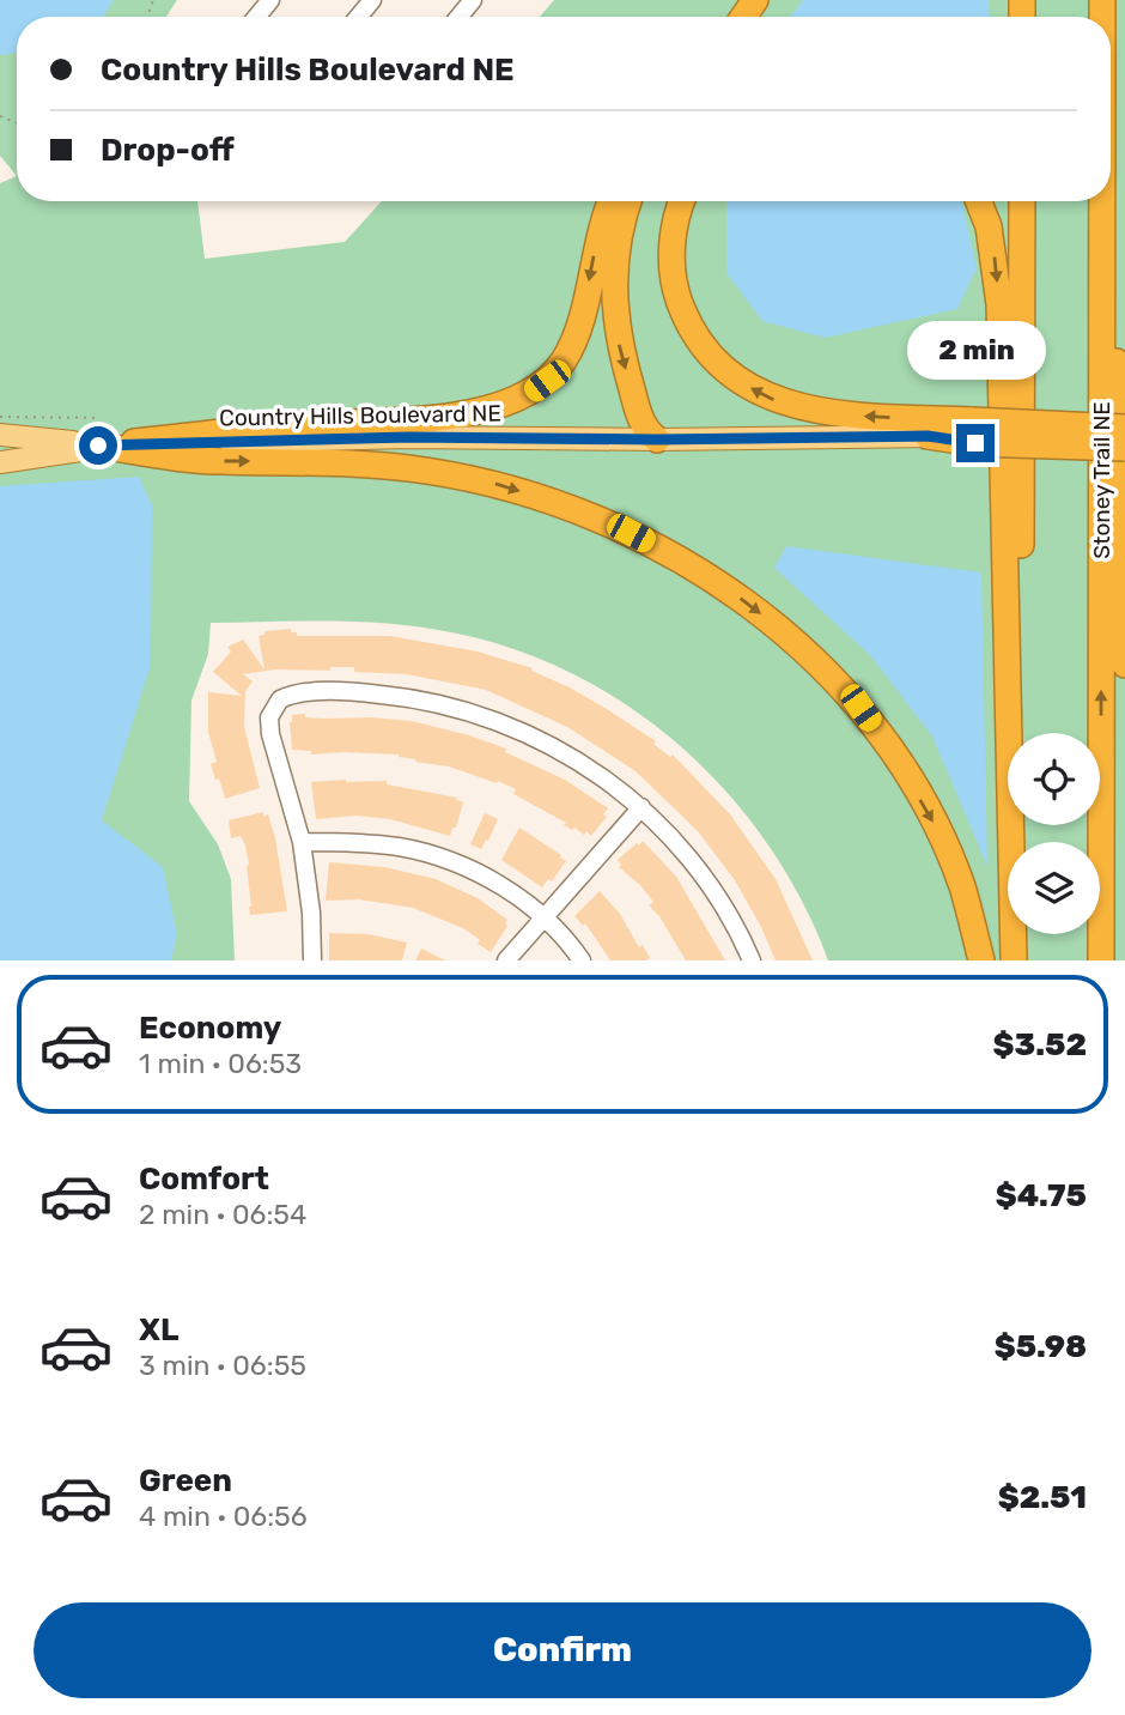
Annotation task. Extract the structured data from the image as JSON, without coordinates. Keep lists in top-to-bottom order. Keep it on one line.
{"streets":{"highway":["Stoney Trail NE"],"main road":["Country Hills Boulevard NE"]},"page":{"banner":["Country Hills Boulevard NE","Drop-off"],"bubble":"2 min","list":[{"name":"Economy","note":"1 min · 06:53","value":"$3.52"},{"name":"Comfort","note":"2 min · 06:54","value":"$4.75"},{"name":"XL","note":"3 min · 06:55","value":"$5.98"},{"name":"Green","note":"4 min · 06:56","value":"$2.51"}],"buttons":"Confirm"}}
